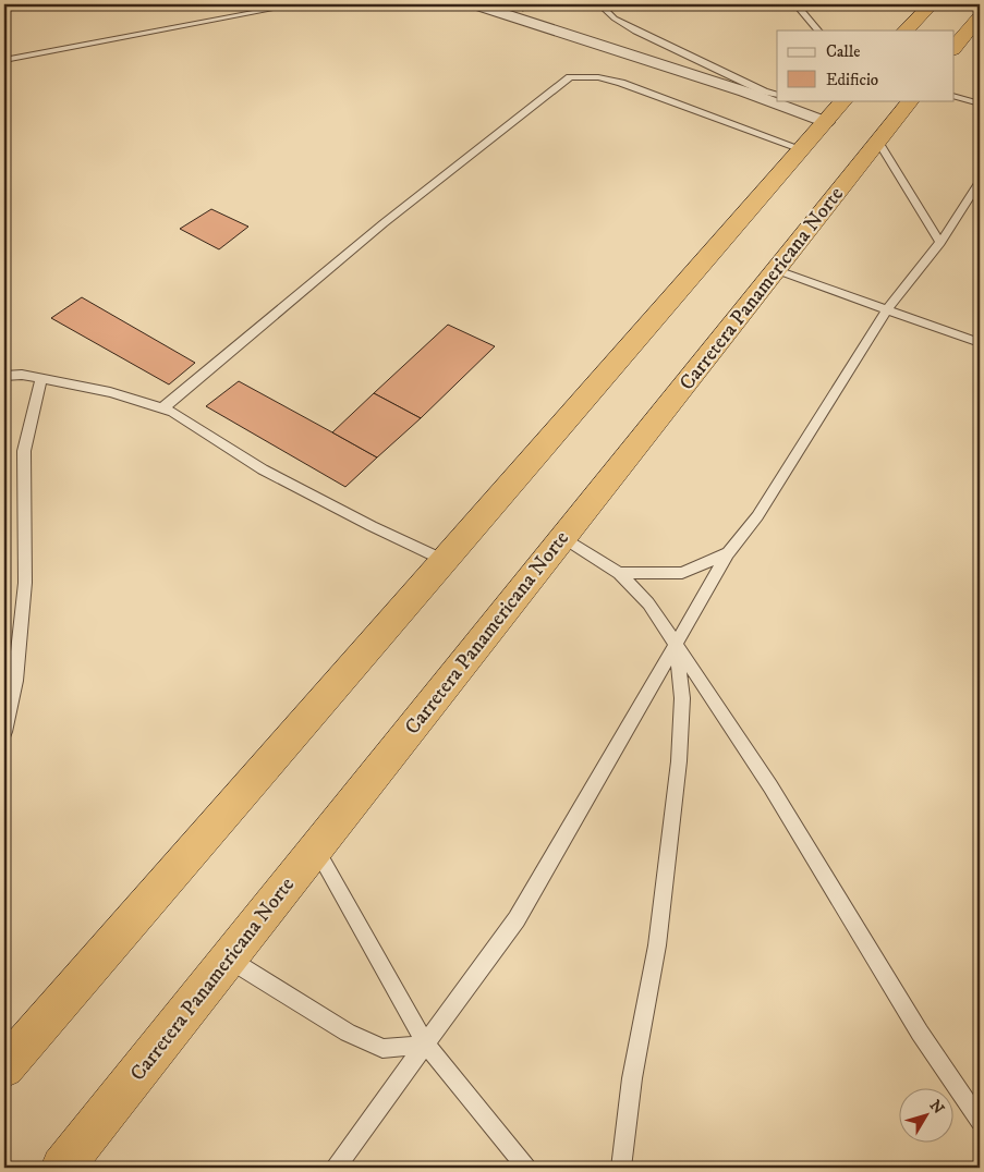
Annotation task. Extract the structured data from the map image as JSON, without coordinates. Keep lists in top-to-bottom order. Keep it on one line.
{"streets":{"highway":["Carretera Panamericana Norte"]},"legend":["Calle","Edificio"],"north":"top right"}
